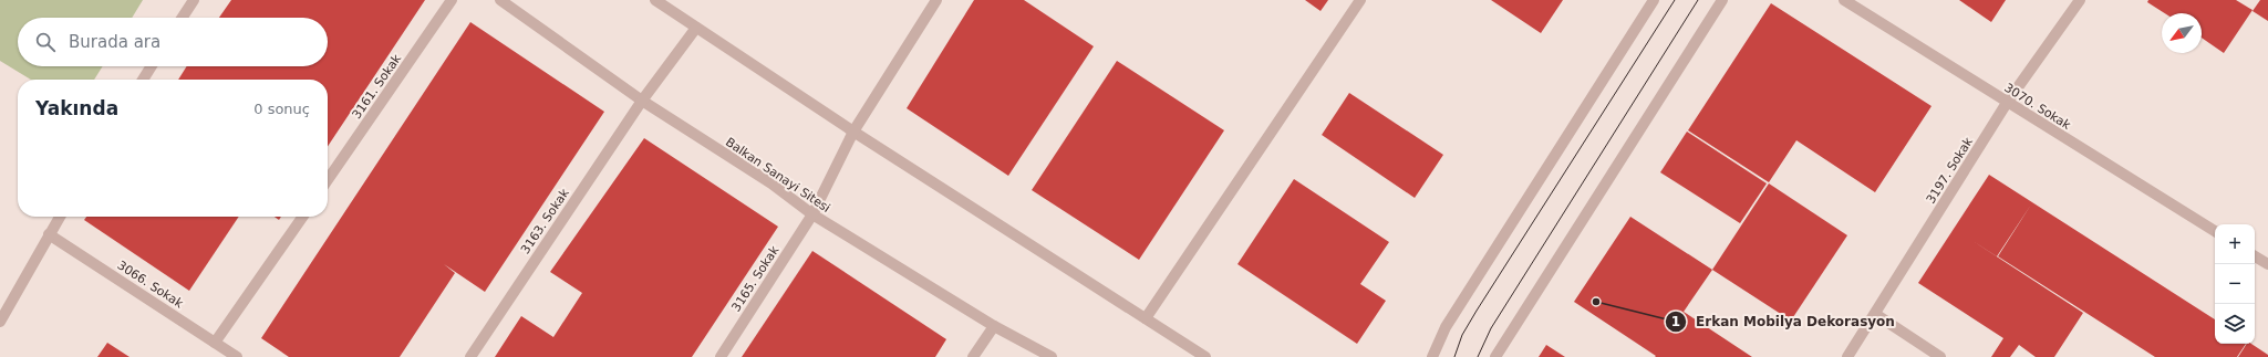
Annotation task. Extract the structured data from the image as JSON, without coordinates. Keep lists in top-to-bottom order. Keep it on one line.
{"streets":{"street":["3161. Sokak","3070. Sokak","3197. Sokak","Balkan Sanayi Sitesi","3163. Sokak","3165. Sokak","3066. Sokak"]},"crossings":[["3070. Sokak","3197. Sokak"],["Balkan Sanayi Sitesi","3163. Sokak"],["Balkan Sanayi Sitesi","3165. Sokak"]],"places":["Erkan Mobilya Dekorasyon"],"north":"bottom left","page":{"search":"Burada ara","heading":["Yakında","0 sonuç"],"map_buttons":["+","−"]}}
